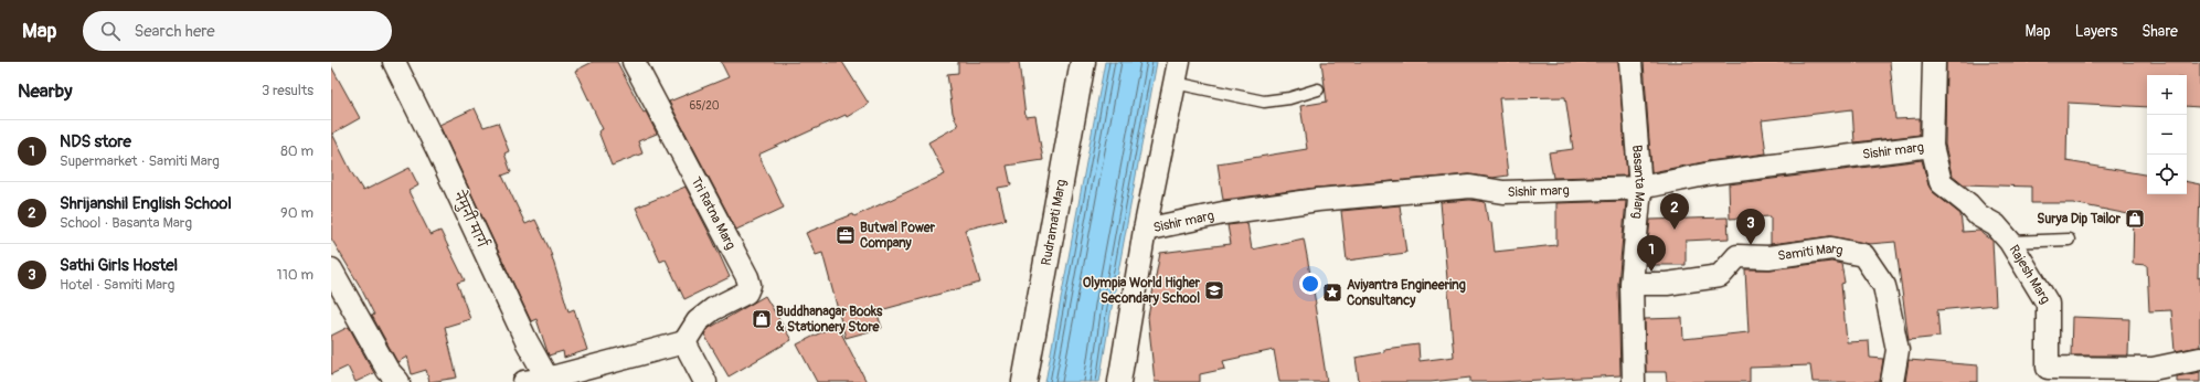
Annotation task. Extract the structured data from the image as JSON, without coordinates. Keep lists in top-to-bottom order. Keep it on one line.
{"streets":{"street":["Sishir marg","Basanta Marg","Tri Ratna Marg","नेमुनी मार्ग","Rudramati Marg","Samiti Marg","Rajesh Marg"]},"crossings":[["Sishir marg","Basanta Marg"],["Sishir marg","Rajesh Marg"],["Basanta Marg","Samiti Marg"]],"places":{"shop":["Surya Dip Tailor","Buddhanagar Books & Stationery Store"],"office":["Butwal Power Company"],"school or university":["Olympia World Higher Secondary School"],"place":["Aviyantra Engineering Consultancy"]},"house_numbers":["65/20"],"page":{"header":"Map","search":"Search here","nav":["Map","Layers","Share"],"heading":["Nearby","3 results"],"map_buttons":["+","−"],"list":[{"mark":"1","name":"NDS store","note":"Supermarket · Samiti Marg","value":"80 m"},{"mark":"2","name":"Shrijanshil English School","note":"School · Basanta Marg","value":"90 m"},{"mark":"3","name":"Sathi Girls Hostel","note":"Hotel · Samiti Marg","value":"110 m"}],"pins":["2","3","1"]}}
